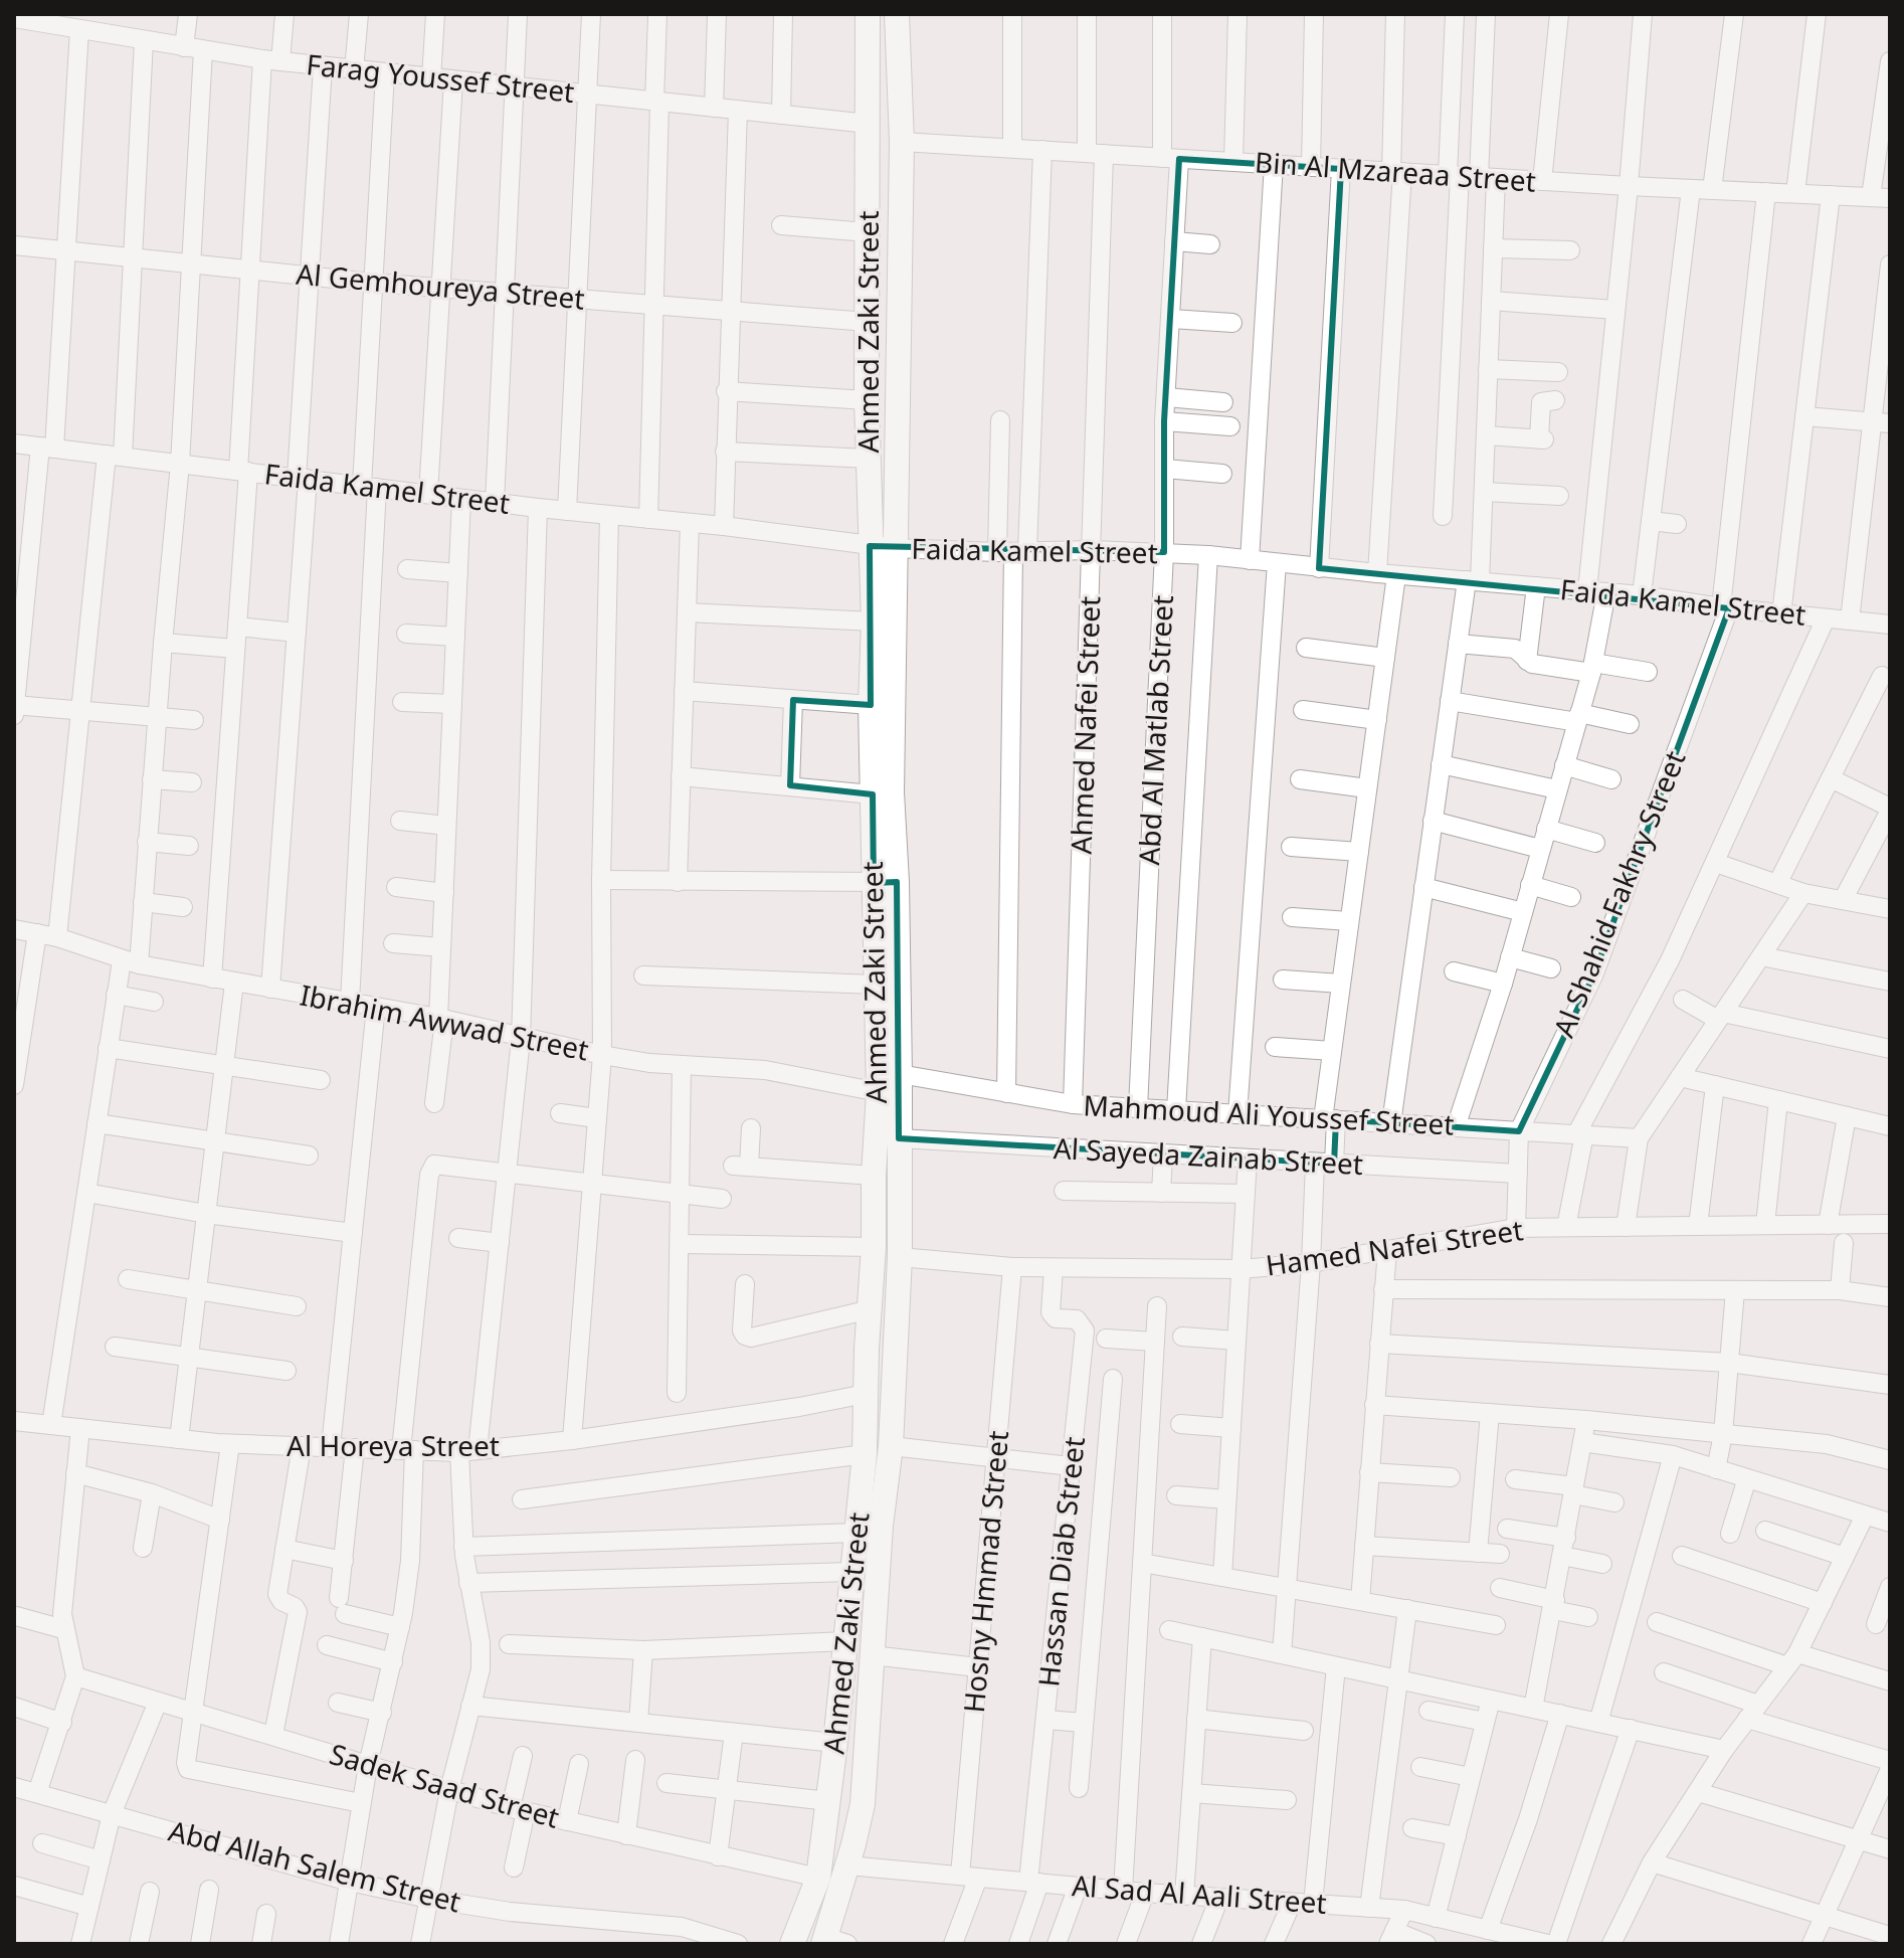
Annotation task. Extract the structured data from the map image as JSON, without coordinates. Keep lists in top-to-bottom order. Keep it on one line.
{"streets":{"street":["Farag Youssef Street","Bin Al Mzareaa Street","Al Gemhoureya Street","Ahmed Zaki Street","Faida Kamel Street","Ahmed Nafei Street","Abd Al Matlab Street","Al Shahid Fakhry Street","Ibrahim Awwad Street","Mahmoud Ali Youssef Street","Al Sayeda Zainab Street","Hamed Nafei Street","Al Horeya Street","Hassan Diab Street","Hosny Hmmad Street","Sadek Saad Street","Abd Allah Salem Street","Al Sad Al Aali Street"]},"crossings":[["Farag Youssef Street","Ahmed Zaki Street"],["Bin Al Mzareaa Street","Ahmed Zaki Street"],["Bin Al Mzareaa Street","Ahmed Nafei Street"],["Bin Al Mzareaa Street","Abd Al Matlab Street"],["Bin Al Mzareaa Street","Al Shahid Fakhry Street"],["Al Gemhoureya Street","Ahmed Zaki Street"],["Ahmed Zaki Street","Faida Kamel Street"],["Ahmed Zaki Street","Ibrahim Awwad Street"],["Ahmed Zaki Street","Mahmoud Ali Youssef Street"],["Ahmed Zaki Street","Al Sayeda Zainab Street"],["Ahmed Zaki Street","Hamed Nafei Street"],["Ahmed Zaki Street","Al Horeya Street"],["Ahmed Zaki Street","Sadek Saad Street"],["Ahmed Zaki Street","Al Sad Al Aali Street"],["Faida Kamel Street","Ahmed Nafei Street"],["Faida Kamel Street","Abd Al Matlab Street"],["Faida Kamel Street","Al Shahid Fakhry Street"],["Ahmed Nafei Street","Mahmoud Ali Youssef Street"],["Abd Al Matlab Street","Mahmoud Ali Youssef Street"],["Al Shahid Fakhry Street","Mahmoud Ali Youssef Street"],["Al Shahid Fakhry Street","Al Sayeda Zainab Street"],["Al Shahid Fakhry Street","Hamed Nafei Street"],["Hamed Nafei Street","Hassan Diab Street"],["Hamed Nafei Street","Hosny Hmmad Street"],["Hassan Diab Street","Al Sad Al Aali Street"],["Hosny Hmmad Street","Al Sad Al Aali Street"]]}
